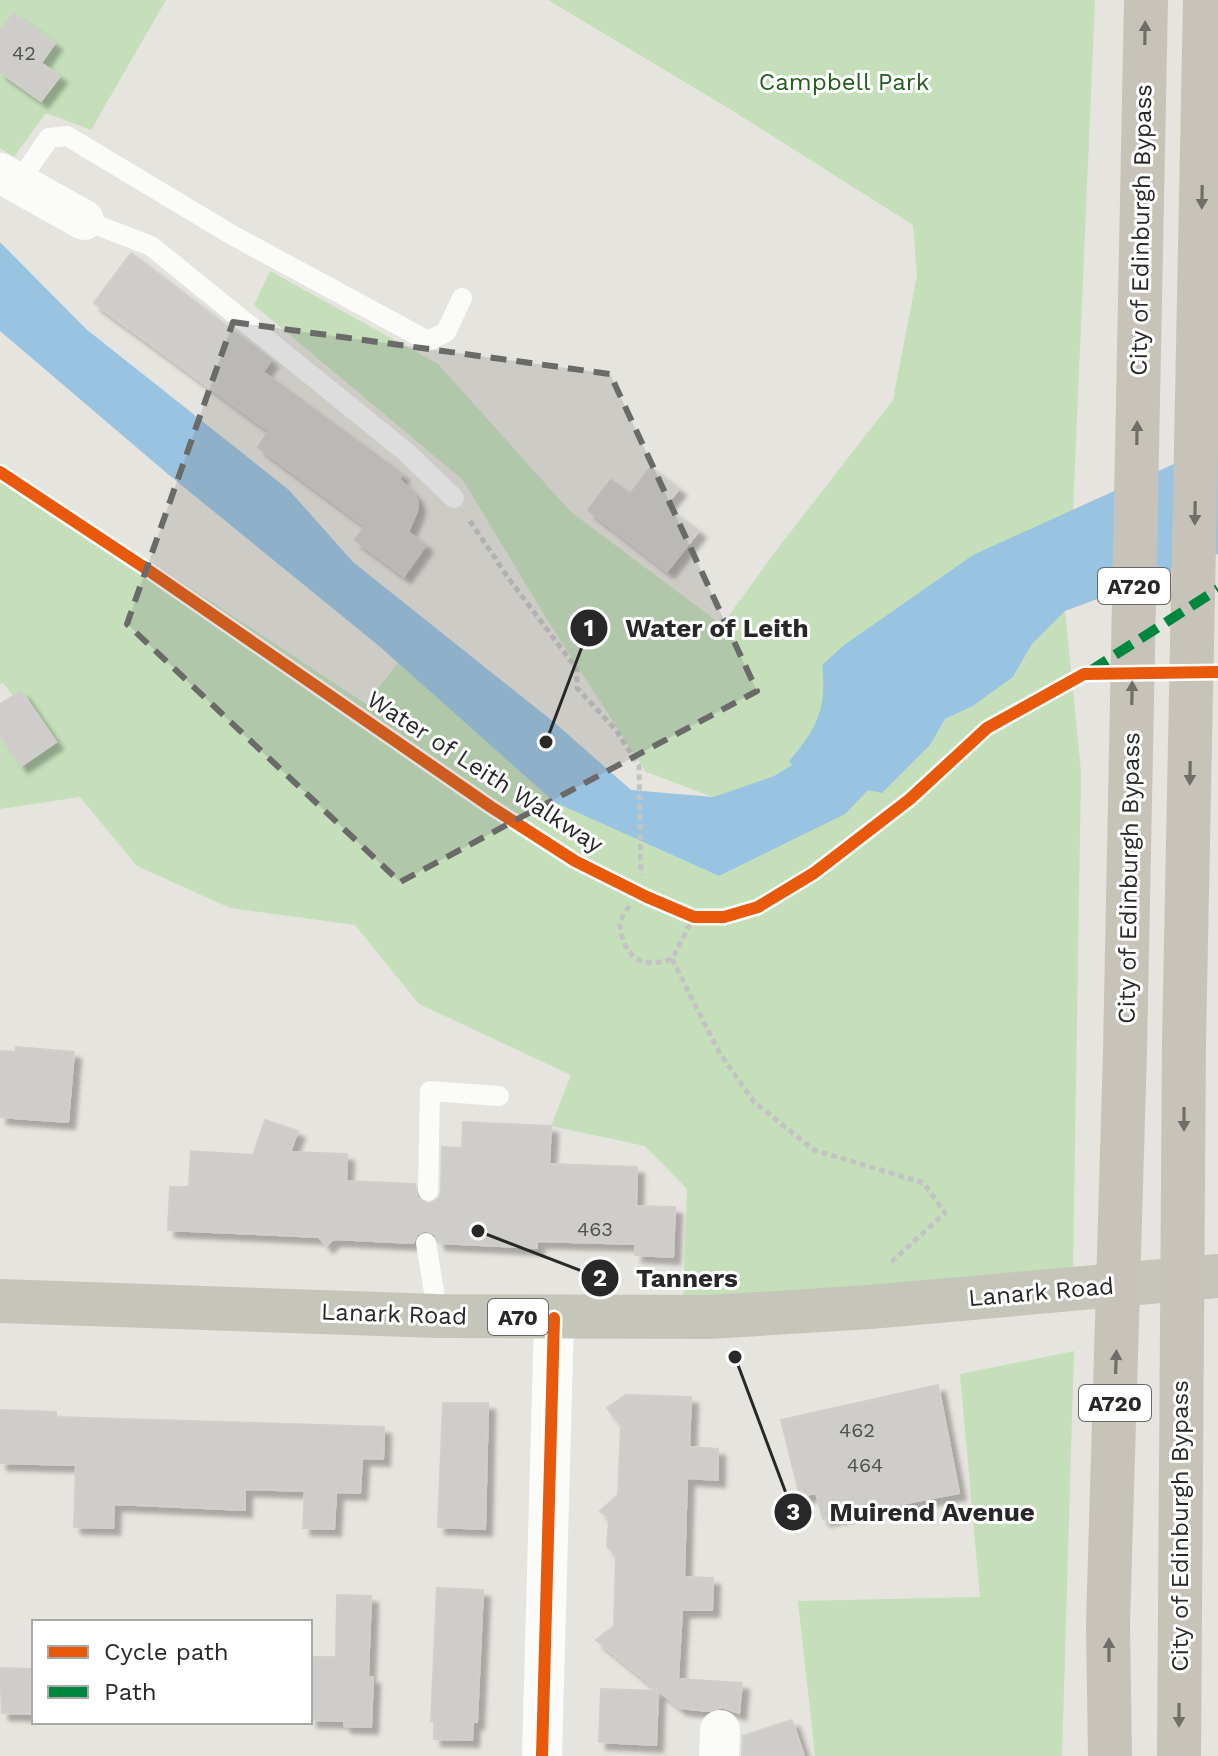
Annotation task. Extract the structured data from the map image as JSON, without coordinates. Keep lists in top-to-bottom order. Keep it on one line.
{"streets":{"highway":["City of Edinburgh Bypass","A720"],"main road":["Lanark Road","A70"],"cycle path":["Water of Leith Walkway"]},"parks":["Campbell Park"],"places":["Water of Leith","Tanners","Muirend Avenue"],"house_numbers":["42","463","462","464"],"legend":["Cycle path","Path"]}
